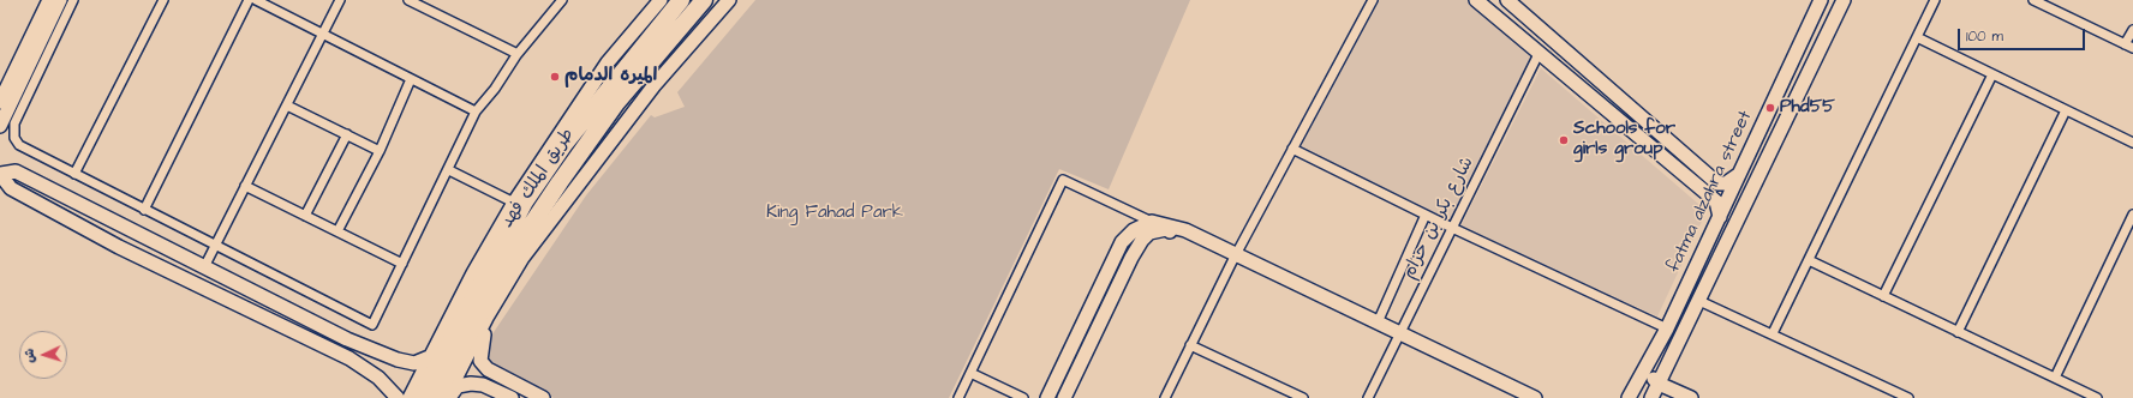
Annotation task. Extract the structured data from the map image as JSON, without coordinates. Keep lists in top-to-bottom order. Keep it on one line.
{"streets":{"highway":["طريق الملك فهد"],"street":["fatma alzahra street","شارع بكر بن حزام"]},"parks":["King Fahad Park"],"places":["الميره الدمام","Phd55","Schools for girls group"],"scale_bar":"100 m","north":"left"}
